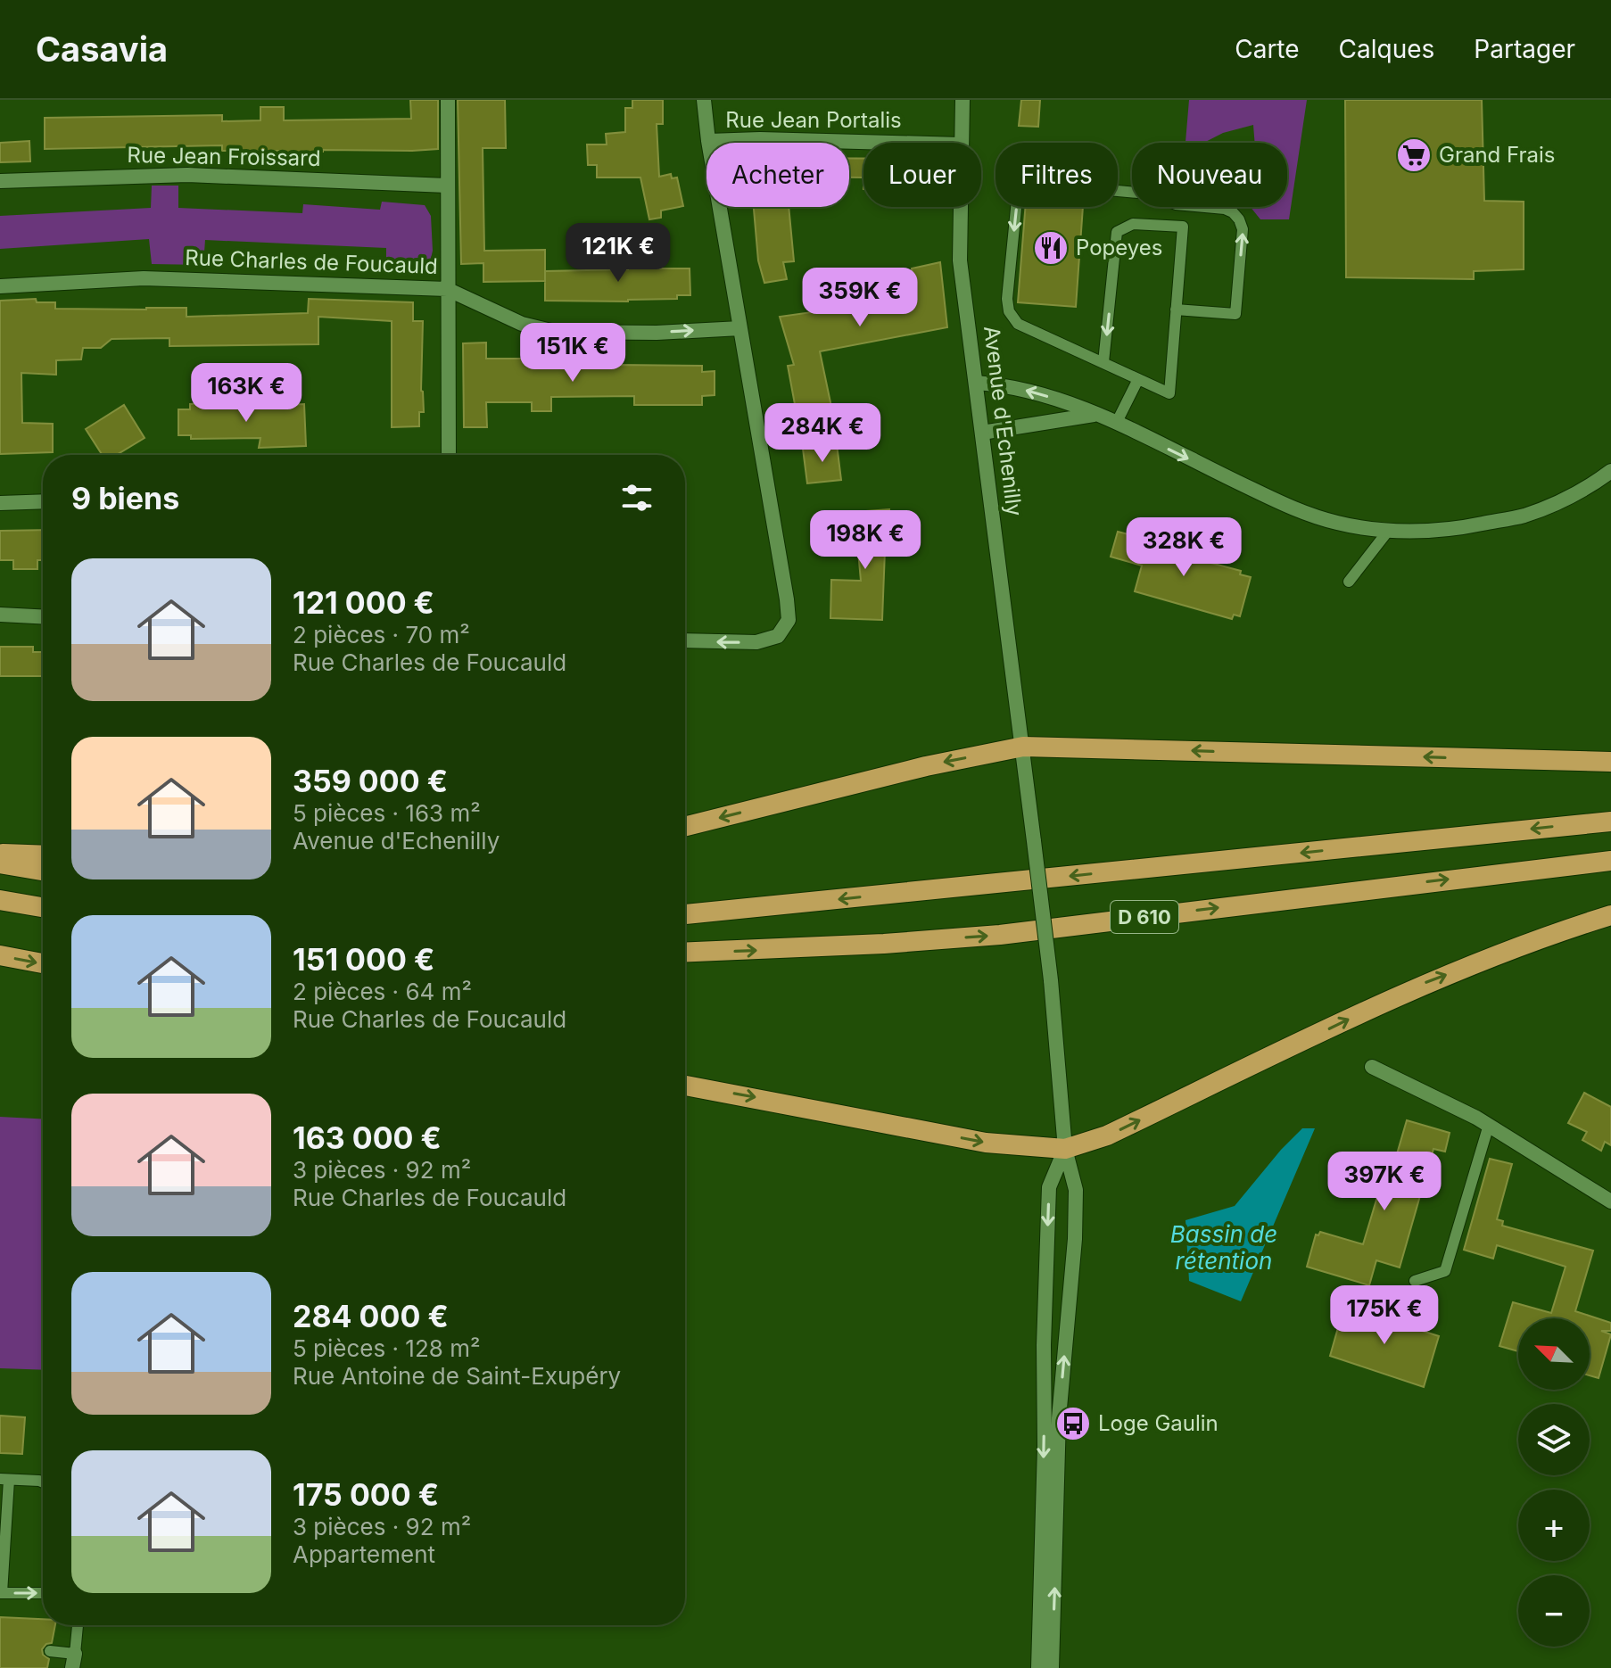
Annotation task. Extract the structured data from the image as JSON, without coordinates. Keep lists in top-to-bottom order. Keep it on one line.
{"streets":{"highway":["D 610"],"street":["Rue Jean Portalis","Rue Jean Froissard","Rue Charles de Foucauld","Avenue d'Echenilly"]},"one_way":["Rue Charles de Foucauld"],"water":["Bassin de rétention"],"places":{"supermarket":["Grand Frais"],"restaurant":["Popeyes"],"bus stop":["Loge Gaulin"]},"north":"top left","page":{"header":"Casavia","nav":["Carte","Calques","Partager"],"chip":["Acheter","Louer","Filtres","Nouveau"],"price":["121K €","359K €","151K €","163K €","284K €","198K €","328K €","397K €","175K €"],"heading":"9 biens","list":[{"name":"121 000 €","note":"2 pièces · 70 m² · Rue Charles de Foucauld"},{"name":"359 000 €","note":"5 pièces · 163 m² · Avenue d'Echenilly"},{"name":"151 000 €","note":"2 pièces · 64 m² · Rue Charles de Foucauld"},{"name":"163 000 €","note":"3 pièces · 92 m² · Rue Charles de Foucauld"},{"name":"284 000 €","note":"5 pièces · 128 m² · Rue Antoine de Saint-Exupéry"},{"name":"175 000 €","note":"3 pièces · 92 m² · Appartement"}],"map_buttons":["+","−"]}}
